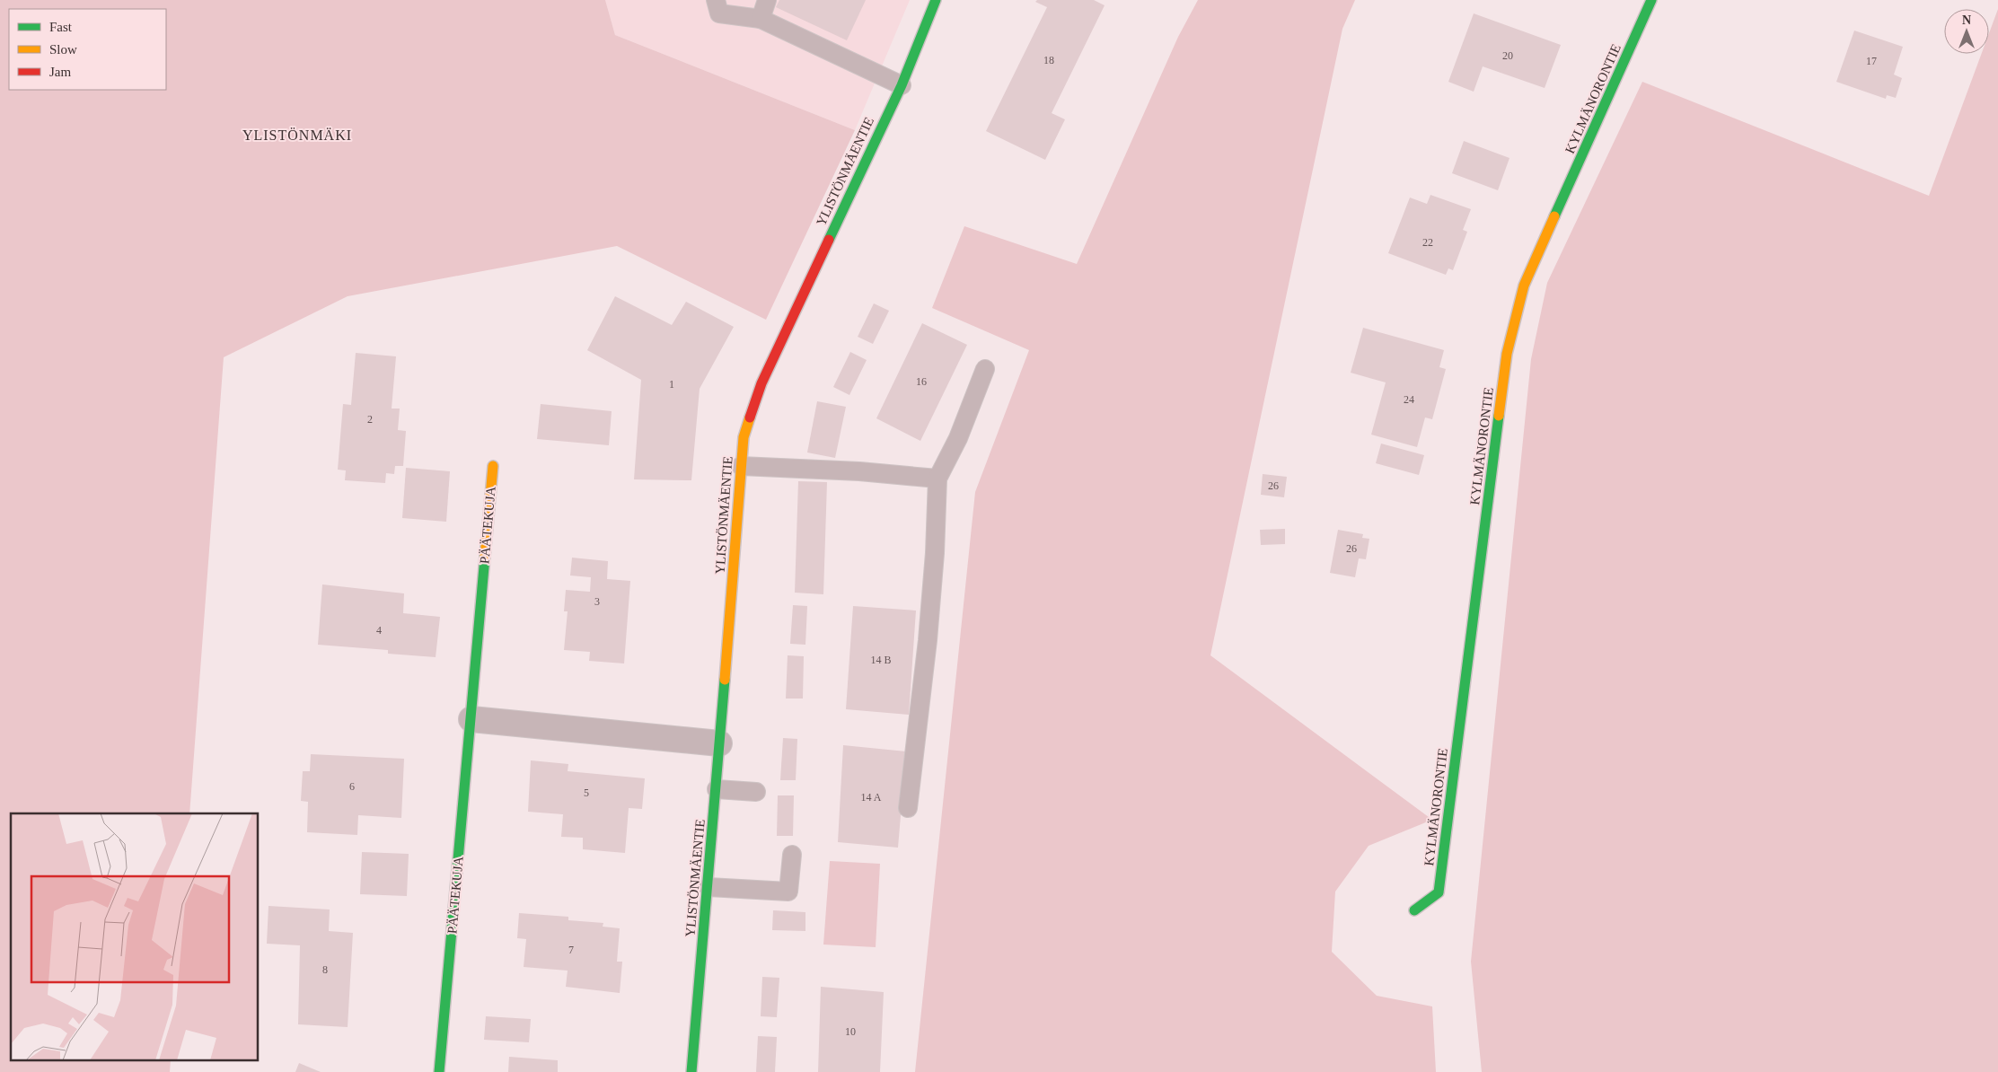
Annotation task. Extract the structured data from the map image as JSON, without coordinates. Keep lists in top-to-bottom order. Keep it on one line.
{"streets":{"street":["KYLMÄNORONTIE","YLISTÖNMÄENTIE","PÄÄTEKUJA"]},"districts":["YLISTÖNMÄKI"],"house_numbers":["20","18","17","22","16","1","24","2","26","26","3","4","14 B","6","5","14 A","7","8","10"],"legend":["Fast","Slow","Jam"],"north":"top"}
